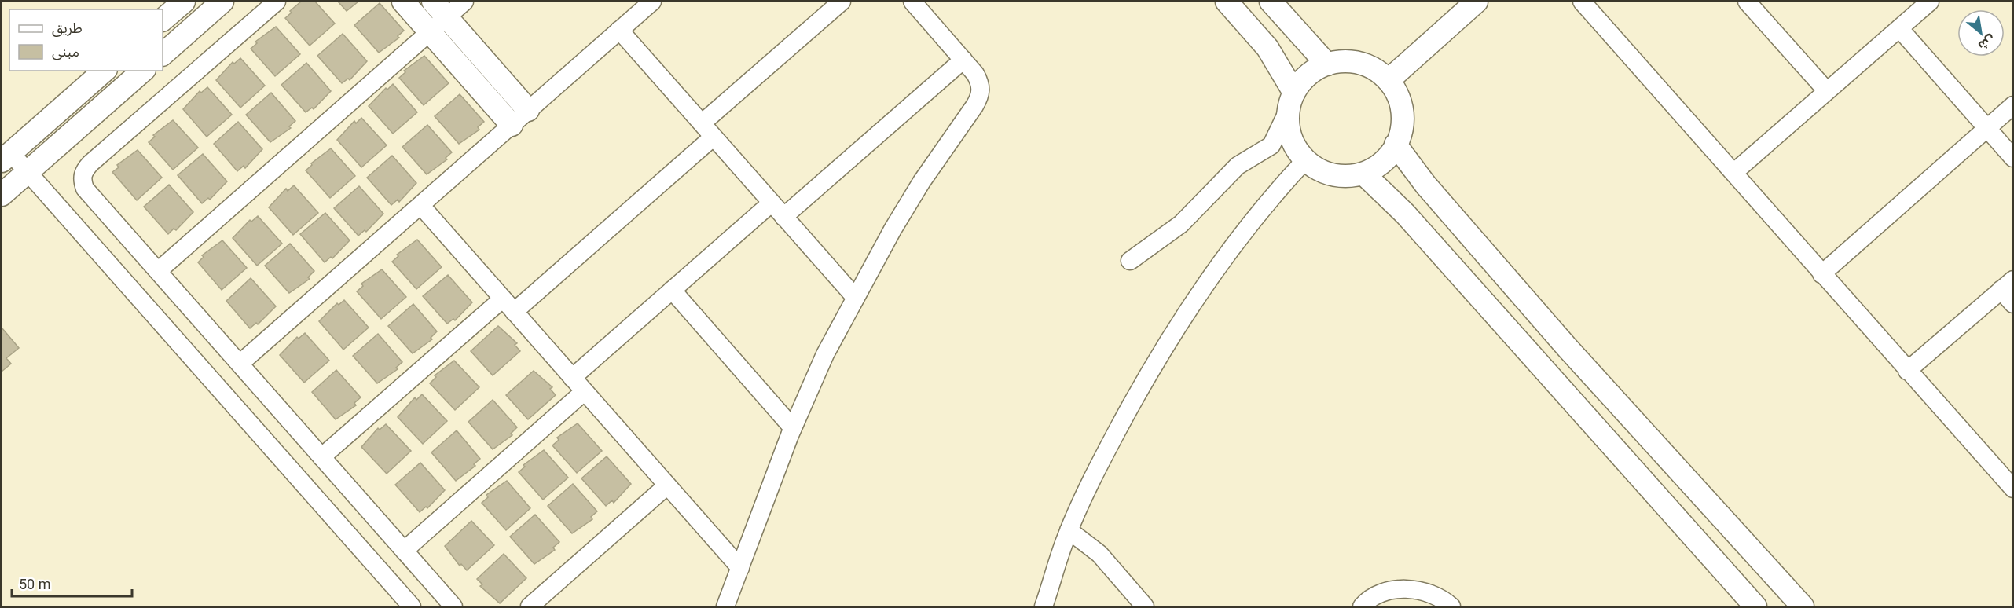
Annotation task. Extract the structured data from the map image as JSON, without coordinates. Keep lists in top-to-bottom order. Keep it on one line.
{"legend":["طريق","مبنى"],"scale_bar":"50 m","north":"bottom right"}
